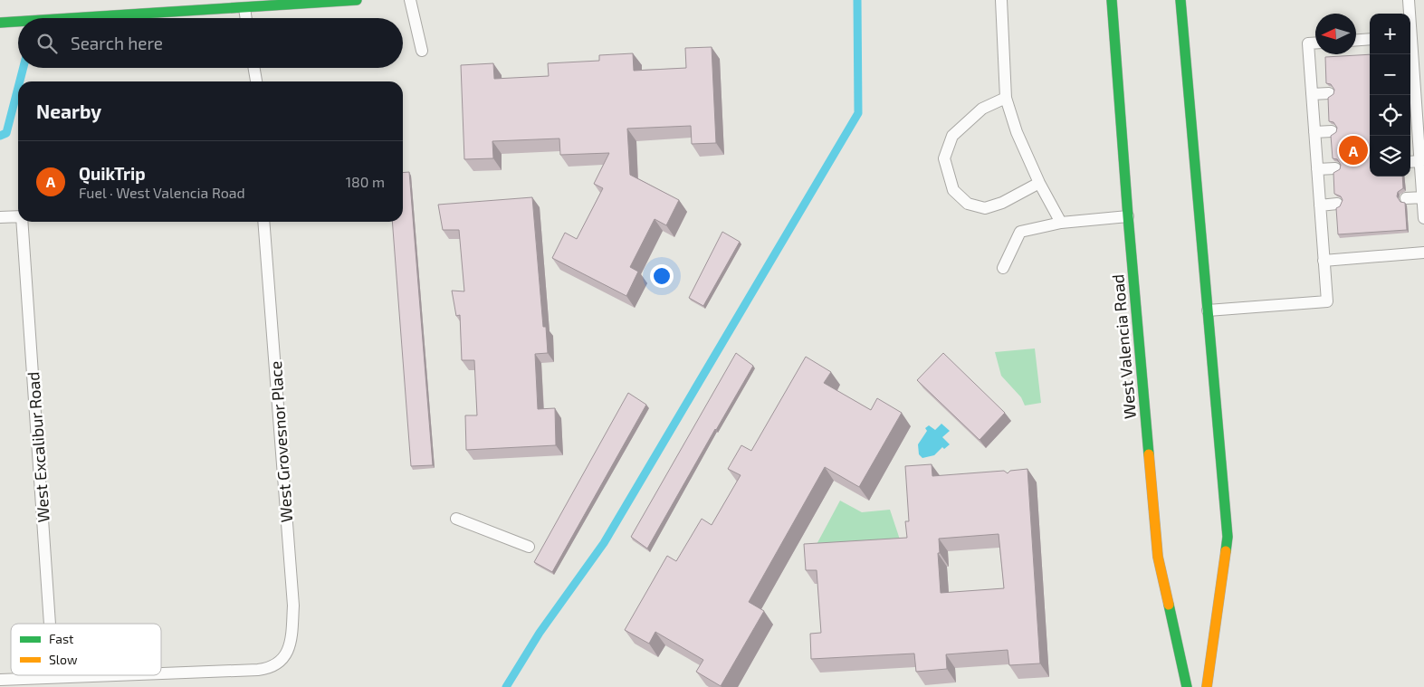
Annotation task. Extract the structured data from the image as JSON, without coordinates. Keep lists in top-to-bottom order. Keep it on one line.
{"streets":{"main road":["West Valencia Road"],"lane":["West Grovesnor Place","West Excalibur Road"]},"legend":["Fast","Slow"],"north":"left","page":{"map_buttons":["+","−"],"search":"Search here","heading":"Nearby","pins":"A","list":[{"mark":"A","name":"QuikTrip","note":"Fuel · West Valencia Road","value":"180 m"}]}}
